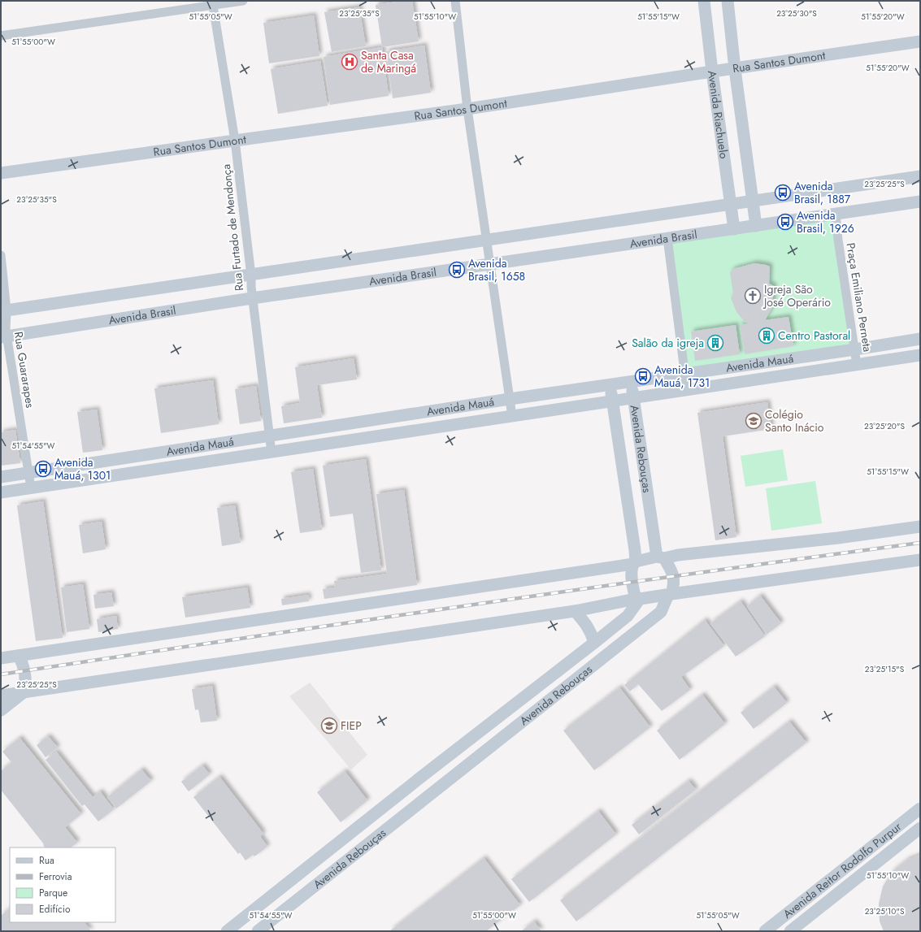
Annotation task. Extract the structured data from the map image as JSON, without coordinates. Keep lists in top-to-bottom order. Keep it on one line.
{"streets":{"main road":["Rua Santos Dumont","Avenida Riachuelo","Avenida Brasil","Avenida Mauá","Avenida Rebouças","Avenida Reitor Rodolfo Purpur"],"street":["Rua Furtado de Mendonça","Praça Emiliano Perneta","Rua Guararapes"]},"crossings":[["Rua Santos Dumont","Avenida Riachuelo"],["Rua Santos Dumont","Rua Furtado de Mendonça"],["Avenida Riachuelo","Avenida Brasil"],["Rua Furtado de Mendonça","Avenida Brasil"],["Rua Furtado de Mendonça","Avenida Mauá"],["Avenida Brasil","Praça Emiliano Perneta"],["Avenida Brasil","Rua Guararapes"],["Praça Emiliano Perneta","Avenida Mauá"],["Avenida Mauá","Rua Guararapes"],["Avenida Mauá","Avenida Rebouças"]],"places":{"hospital":["Santa Casa de Maringá"],"bus stop":["Avenida Brasil, 1887","Avenida Brasil, 1926","Avenida Brasil, 1658","Avenida Mauá, 1731","Avenida Mauá, 1301"],"church":["Igreja São José Operário"],"building":["Centro Pastoral","Salão da igreja"],"school or university":["Colégio Santo Inácio","FIEP"]},"legend":["Rua","Ferrovia","Parque","Edifício"],"coordinates":["23°25'35\"S","23°25'30\"S","51°55'05\"W","51°55'10\"W","51°55'15\"W","51°55'20\"W","51°55'00\"W","23°25'25\"S","23°25'20\"S","51°54'55\"W","23°25'15\"S","23°25'10\"S"]}
